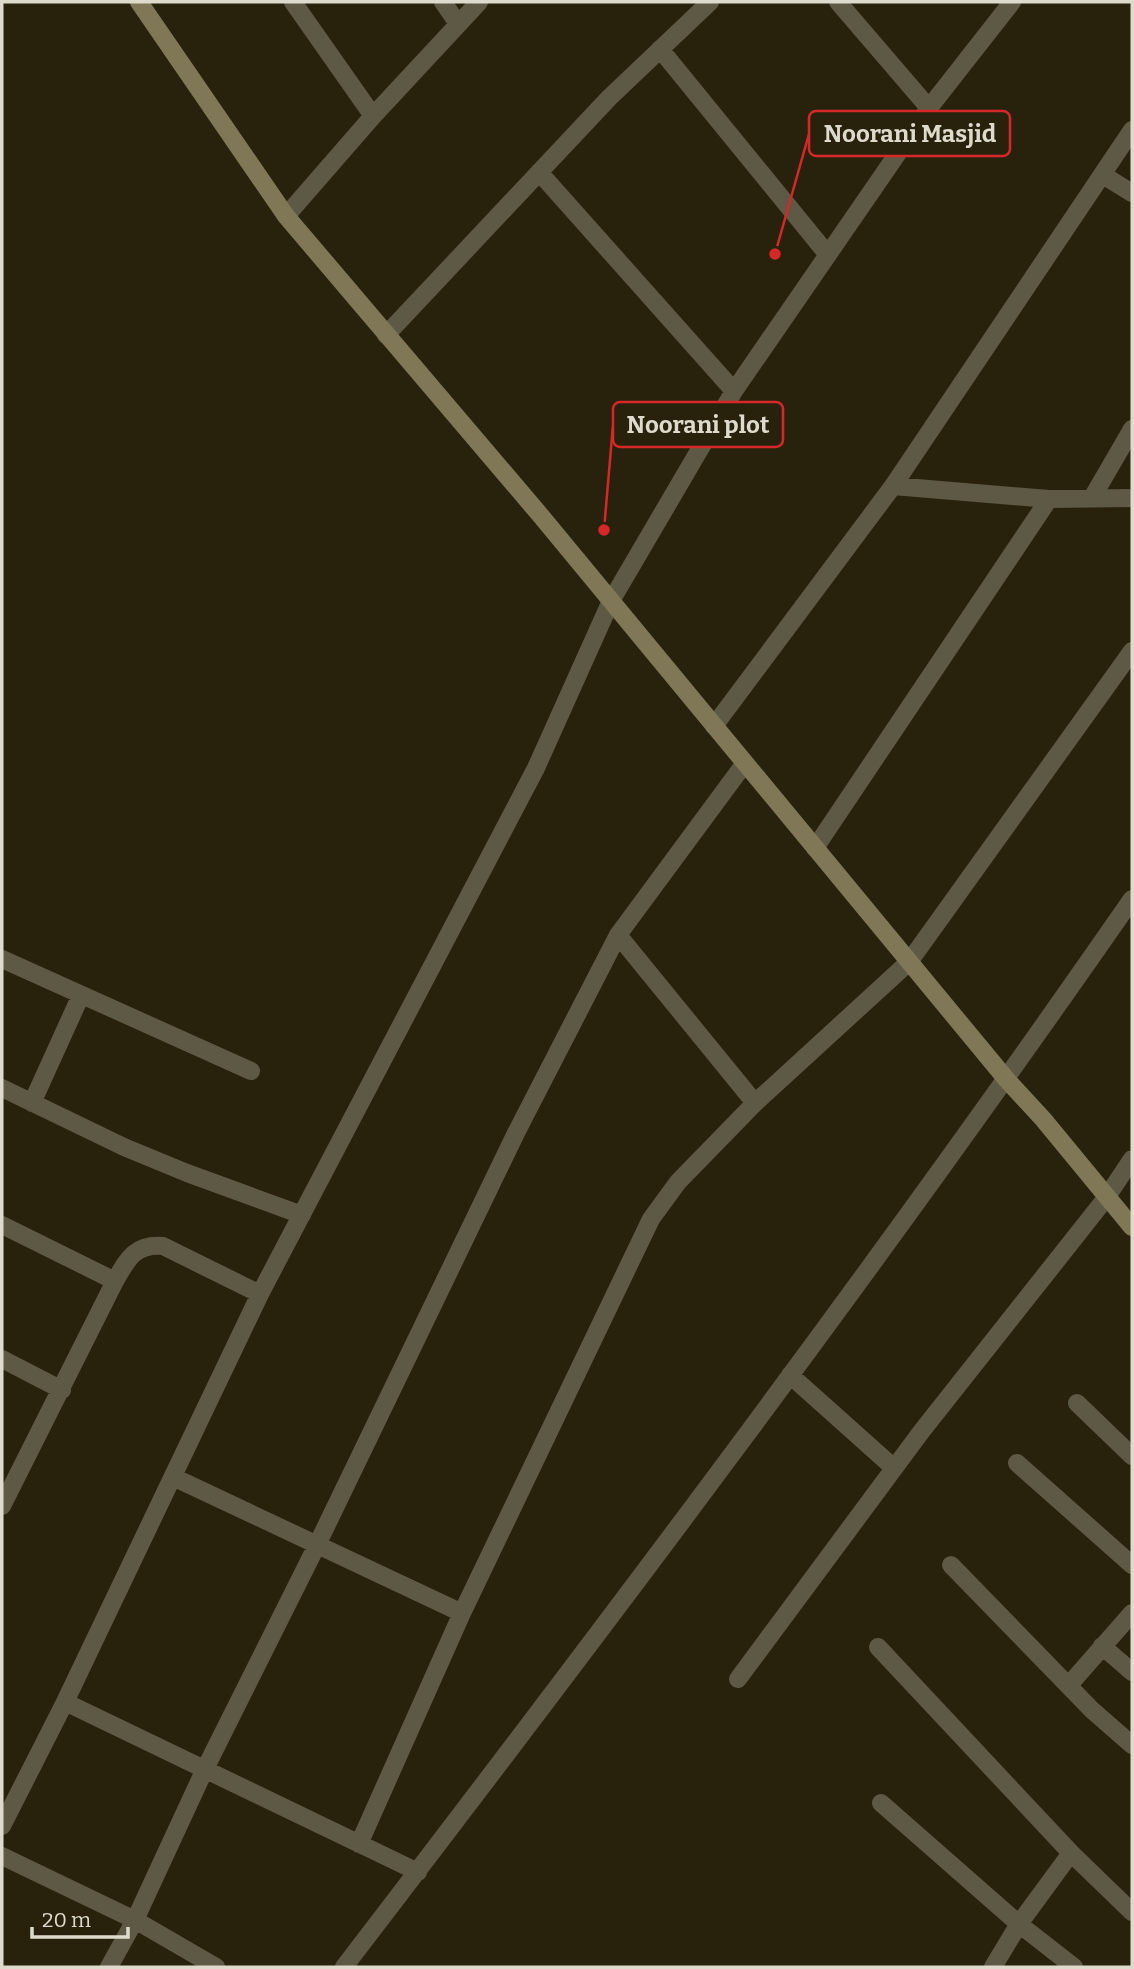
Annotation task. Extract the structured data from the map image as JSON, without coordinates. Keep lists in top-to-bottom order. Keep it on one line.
{"places":["Noorani Masjid","Noorani plot"],"scale_bar":"20 m"}
